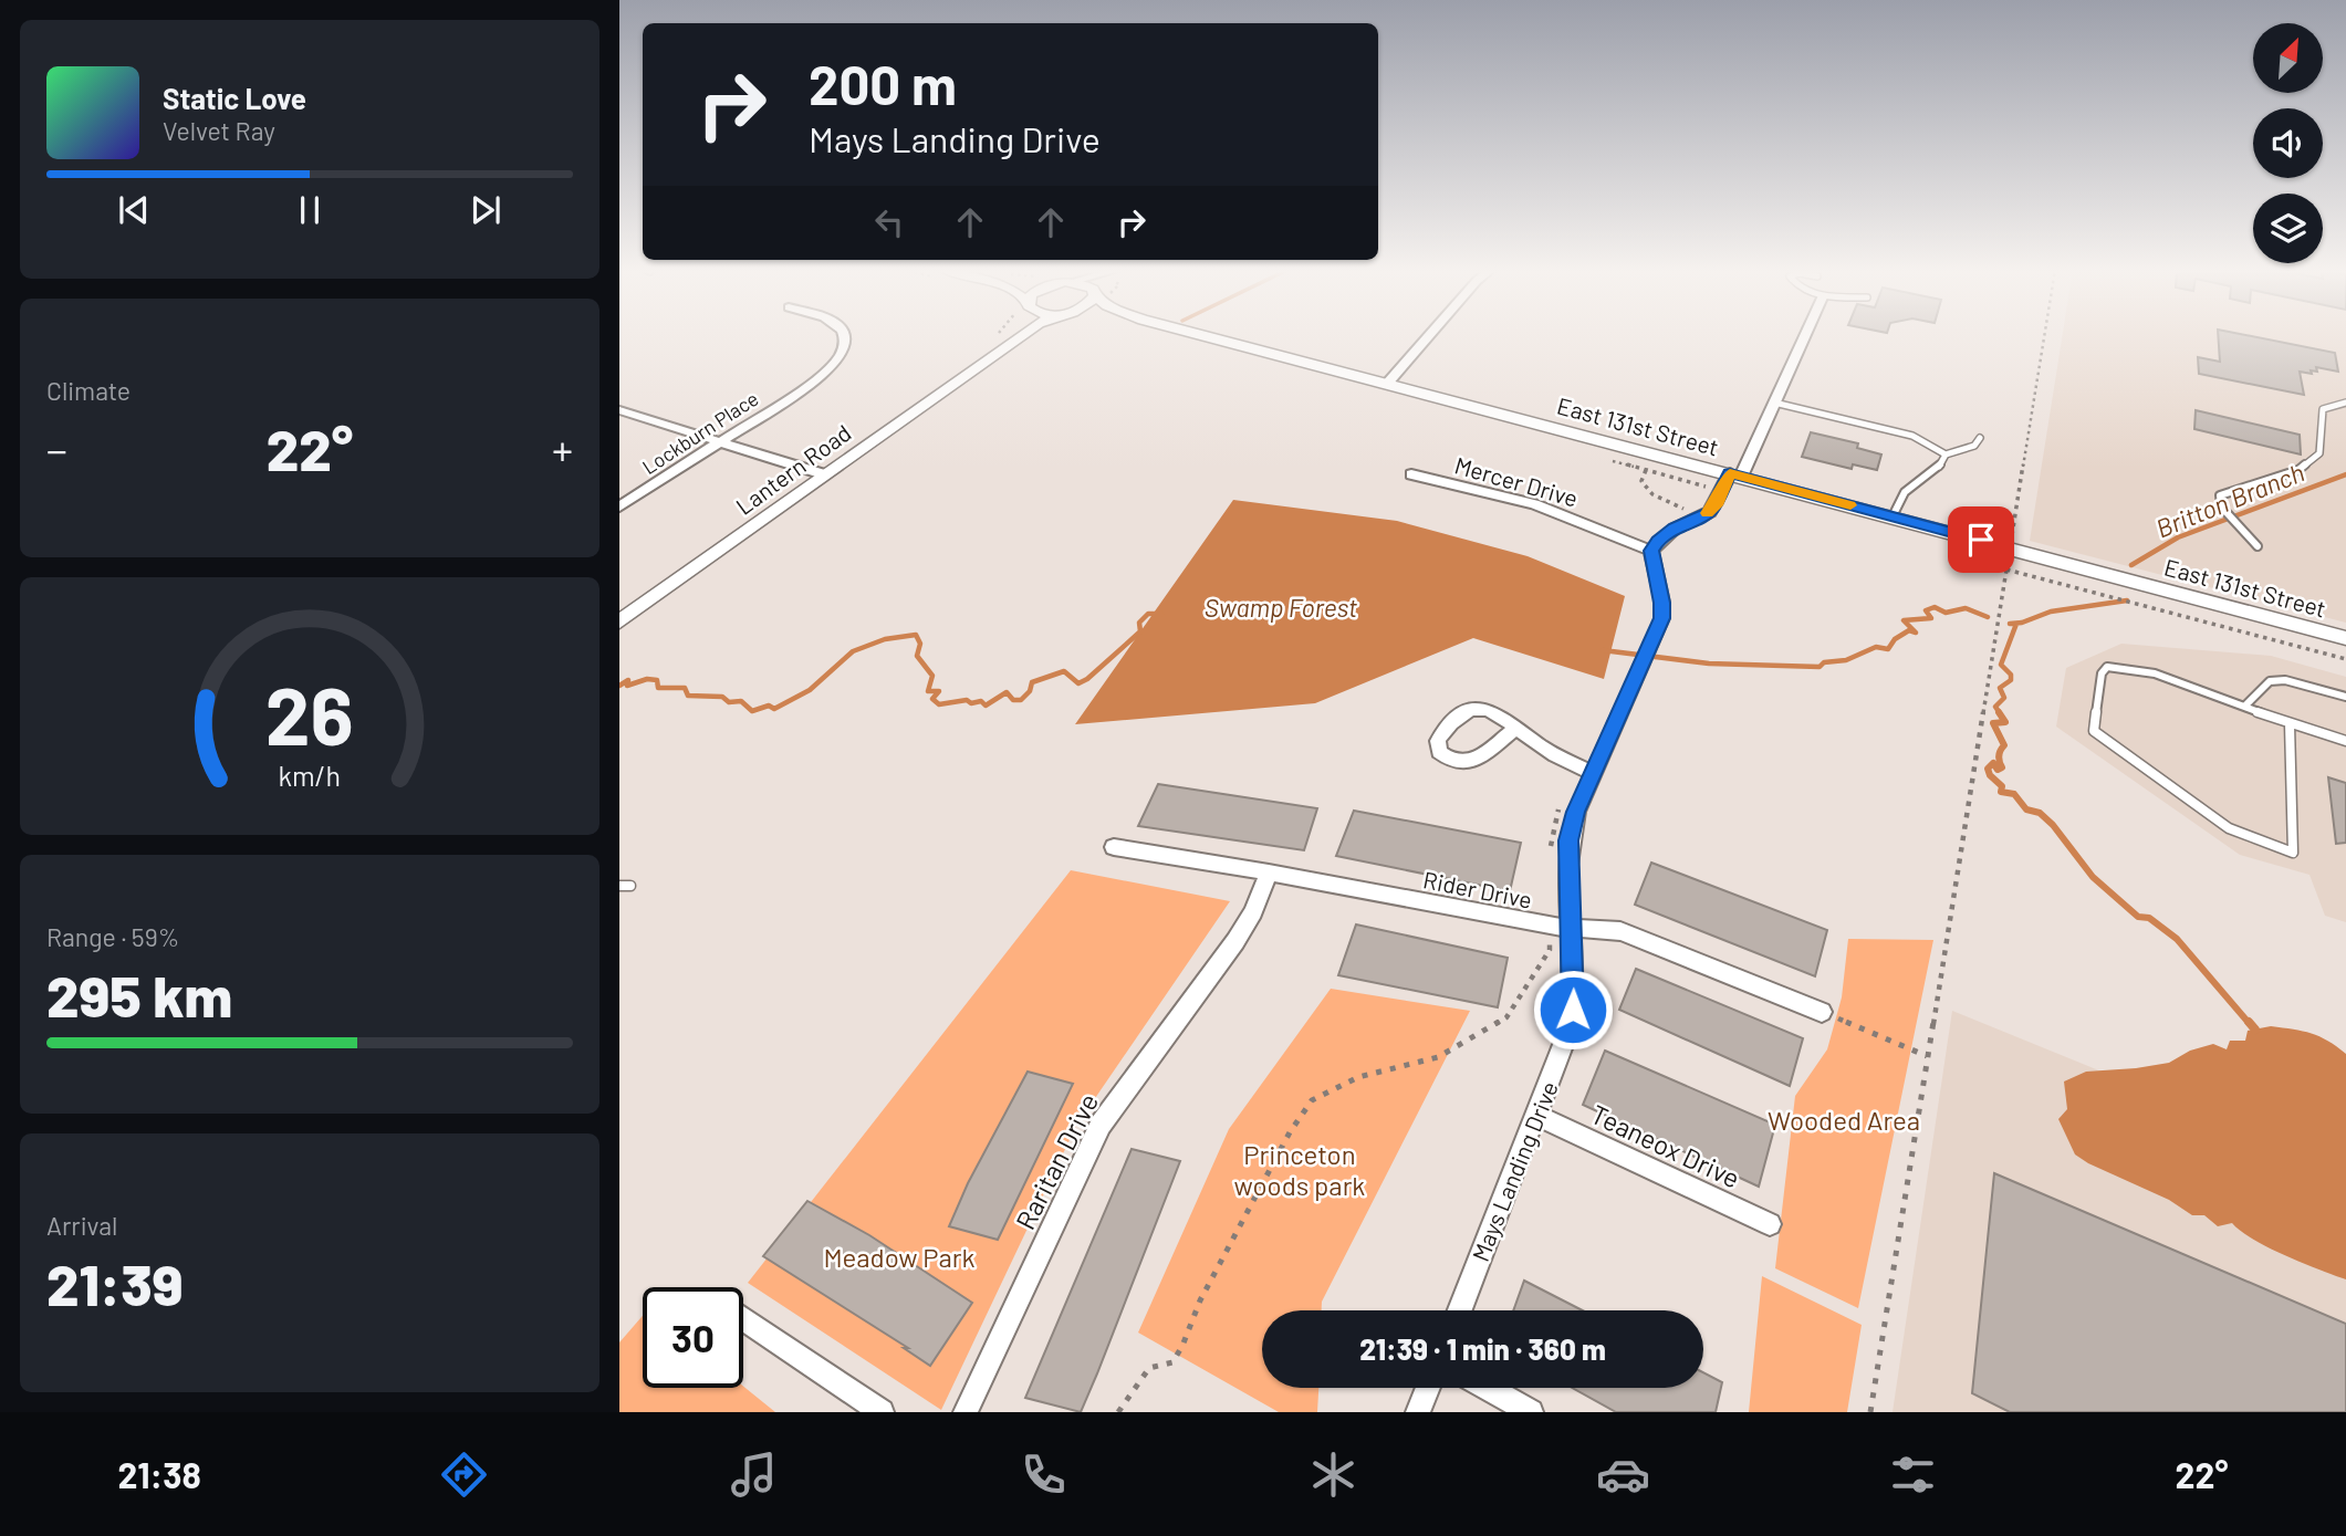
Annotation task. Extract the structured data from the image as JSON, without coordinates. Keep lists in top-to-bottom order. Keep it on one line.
{"streets":{"street":["East 131st Street","Lockburn Place","Lantern Road","Mercer Drive","Rider Drive","Teaneox Drive","Raritan Drive","Mays Landing Drive"]},"crossings":[["Mercer Drive","Mays Landing Drive"],["Rider Drive","Raritan Drive"],["Rider Drive","Mays Landing Drive"],["Teaneox Drive","Mays Landing Drive"]],"water":["Britton Branch","Swamp Forest"],"parks":["Wooded Area","Princeton woods park","Meadow Park"],"north":"top right","page":{"turn":["200 m","Mays Landing Drive"],"song":["Static Love","Velvet Ray"],"tile":["Climate",["Range · 59%","295 km"],["Arrival","21:39"]],"heat":["−","22°","+"],"limit":"30","trip":"21:39 · 1 min · 360 m","tabs":["21:38","22°"],"gauge":["26","km/h"]}}
